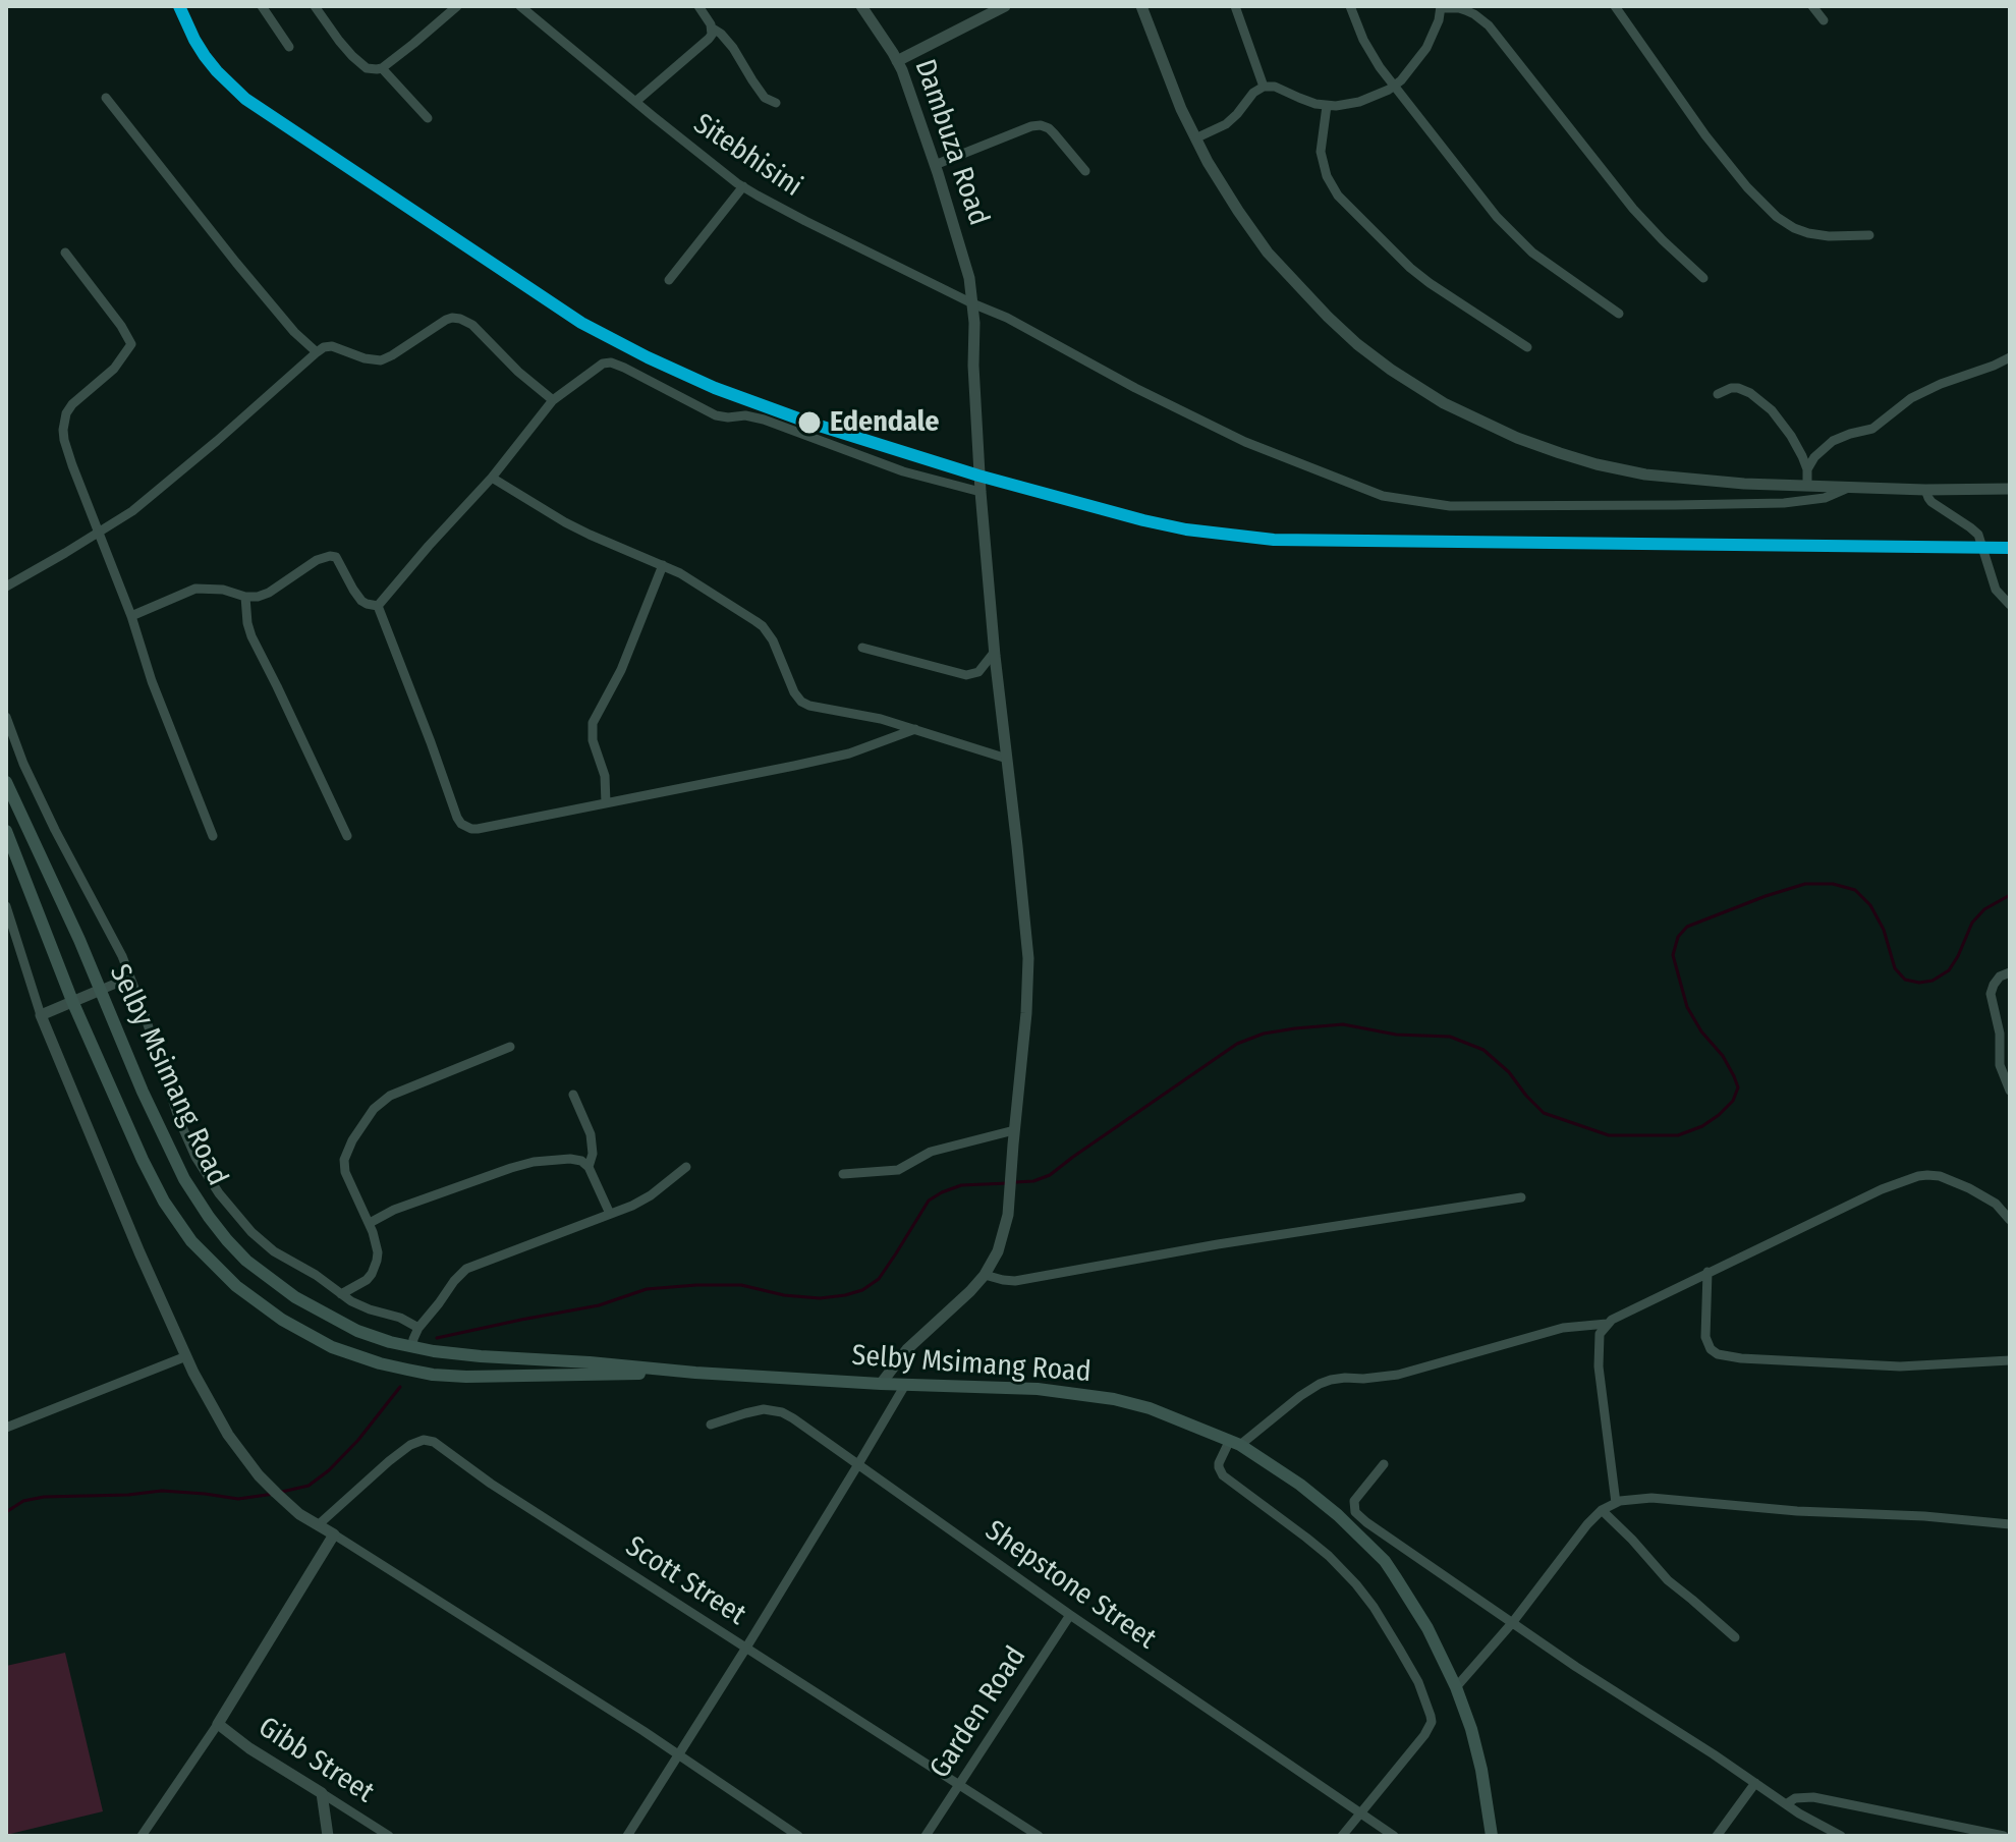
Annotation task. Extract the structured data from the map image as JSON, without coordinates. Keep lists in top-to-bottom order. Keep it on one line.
{"streets":{"main road":["Selby Msimang Road"],"street":["Dambuza Road","Sitebhisini","Scott Street","Shepstone Street","Garden Road","Gibb Street"]},"crossings":[["Dambuza Road","Sitebhisini"],["Dambuza Road","Selby Msimang Road"],["Scott Street","Garden Road"],["Shepstone Street","Garden Road"]],"places":["Edendale"]}
